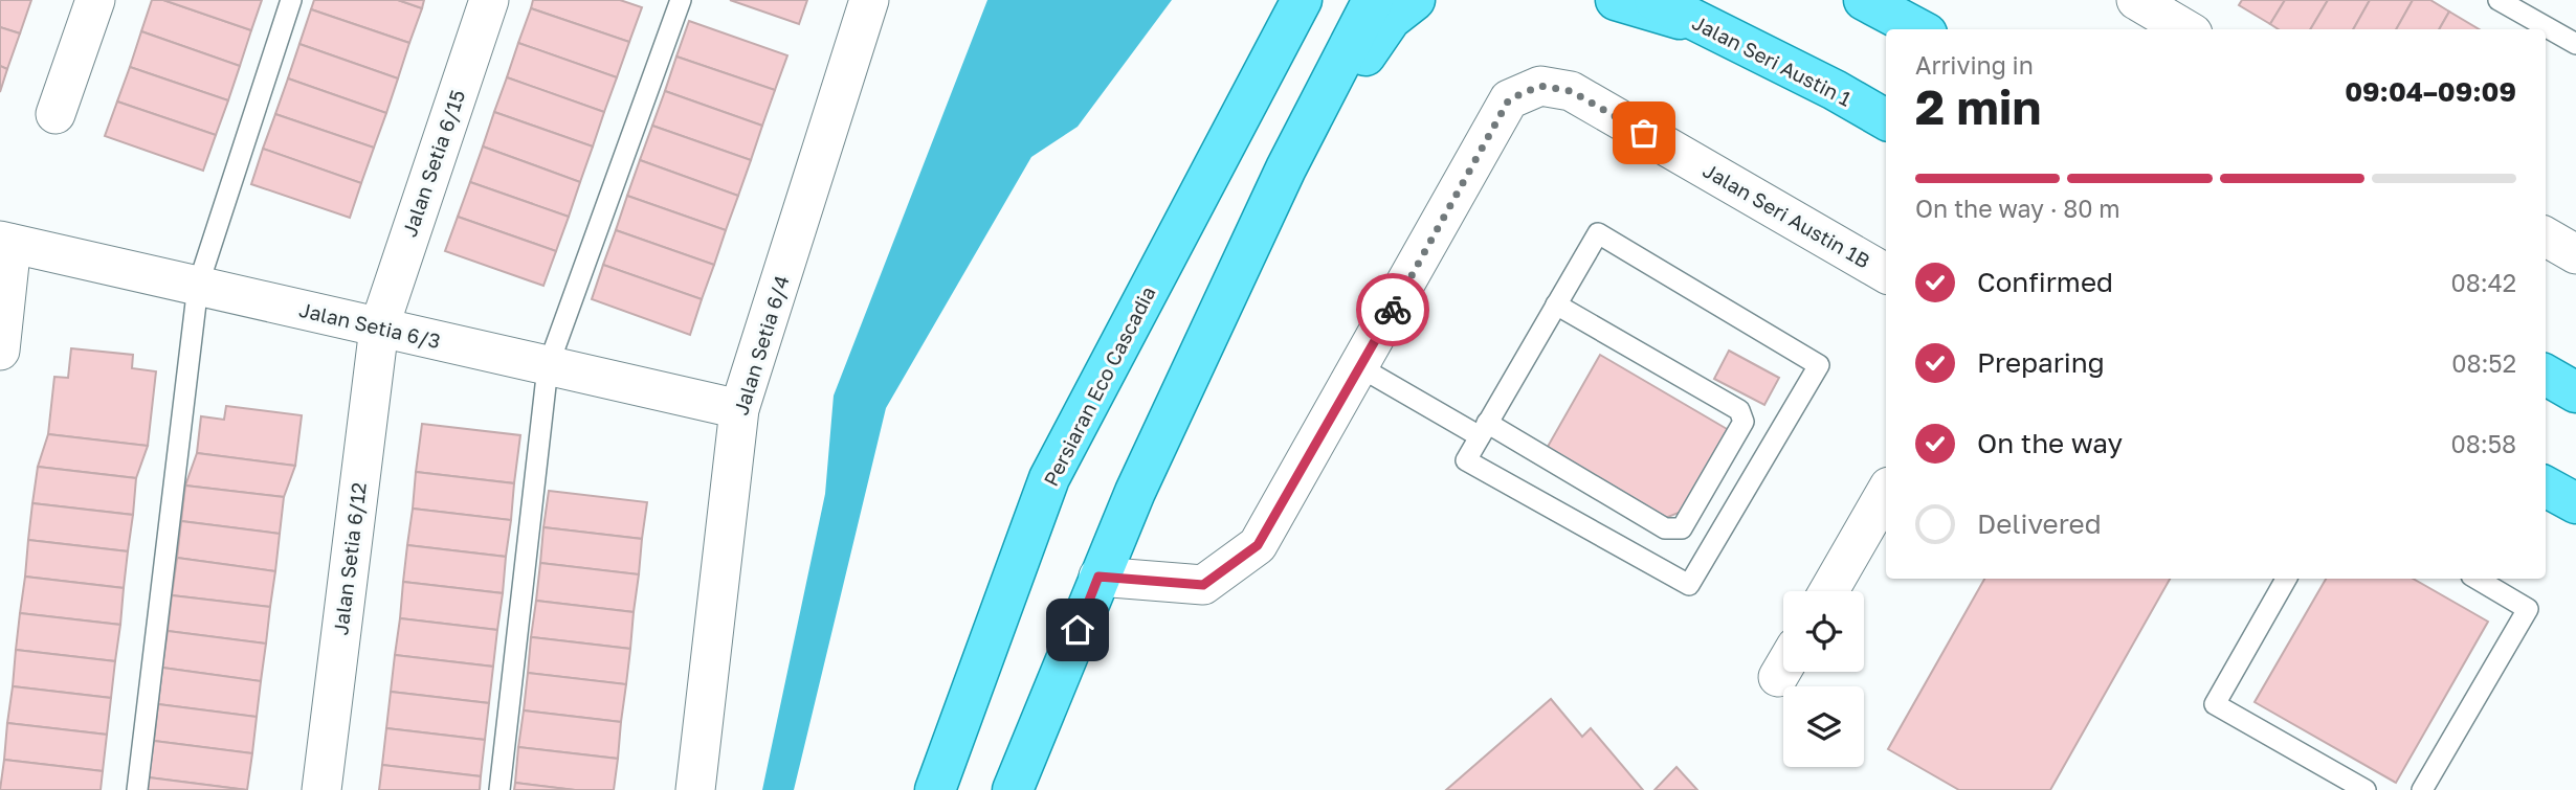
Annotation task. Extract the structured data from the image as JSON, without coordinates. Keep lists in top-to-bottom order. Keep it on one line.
{"streets":{"main road":["Jalan Seri Austin 1","Persiaran Eco Cascadia"],"street":["Jalan Setia 6/15","Jalan Seri Austin 1B","Jalan Setia 6/3","Jalan Setia 6/4","Jalan Setia 6/12"]},"crossings":[["Jalan Setia 6/15","Jalan Setia 6/3"],["Jalan Setia 6/15","Jalan Setia 6/12"],["Jalan Setia 6/3","Jalan Setia 6/4"],["Jalan Setia 6/3","Jalan Setia 6/12"]],"page":{"heading":["2 min","Arriving in","09:04–09:09"],"bar":"On the way · 80 m","list":[["Confirmed","08:42"],["Preparing","08:52"],["On the way","08:58"],"Delivered"]}}
